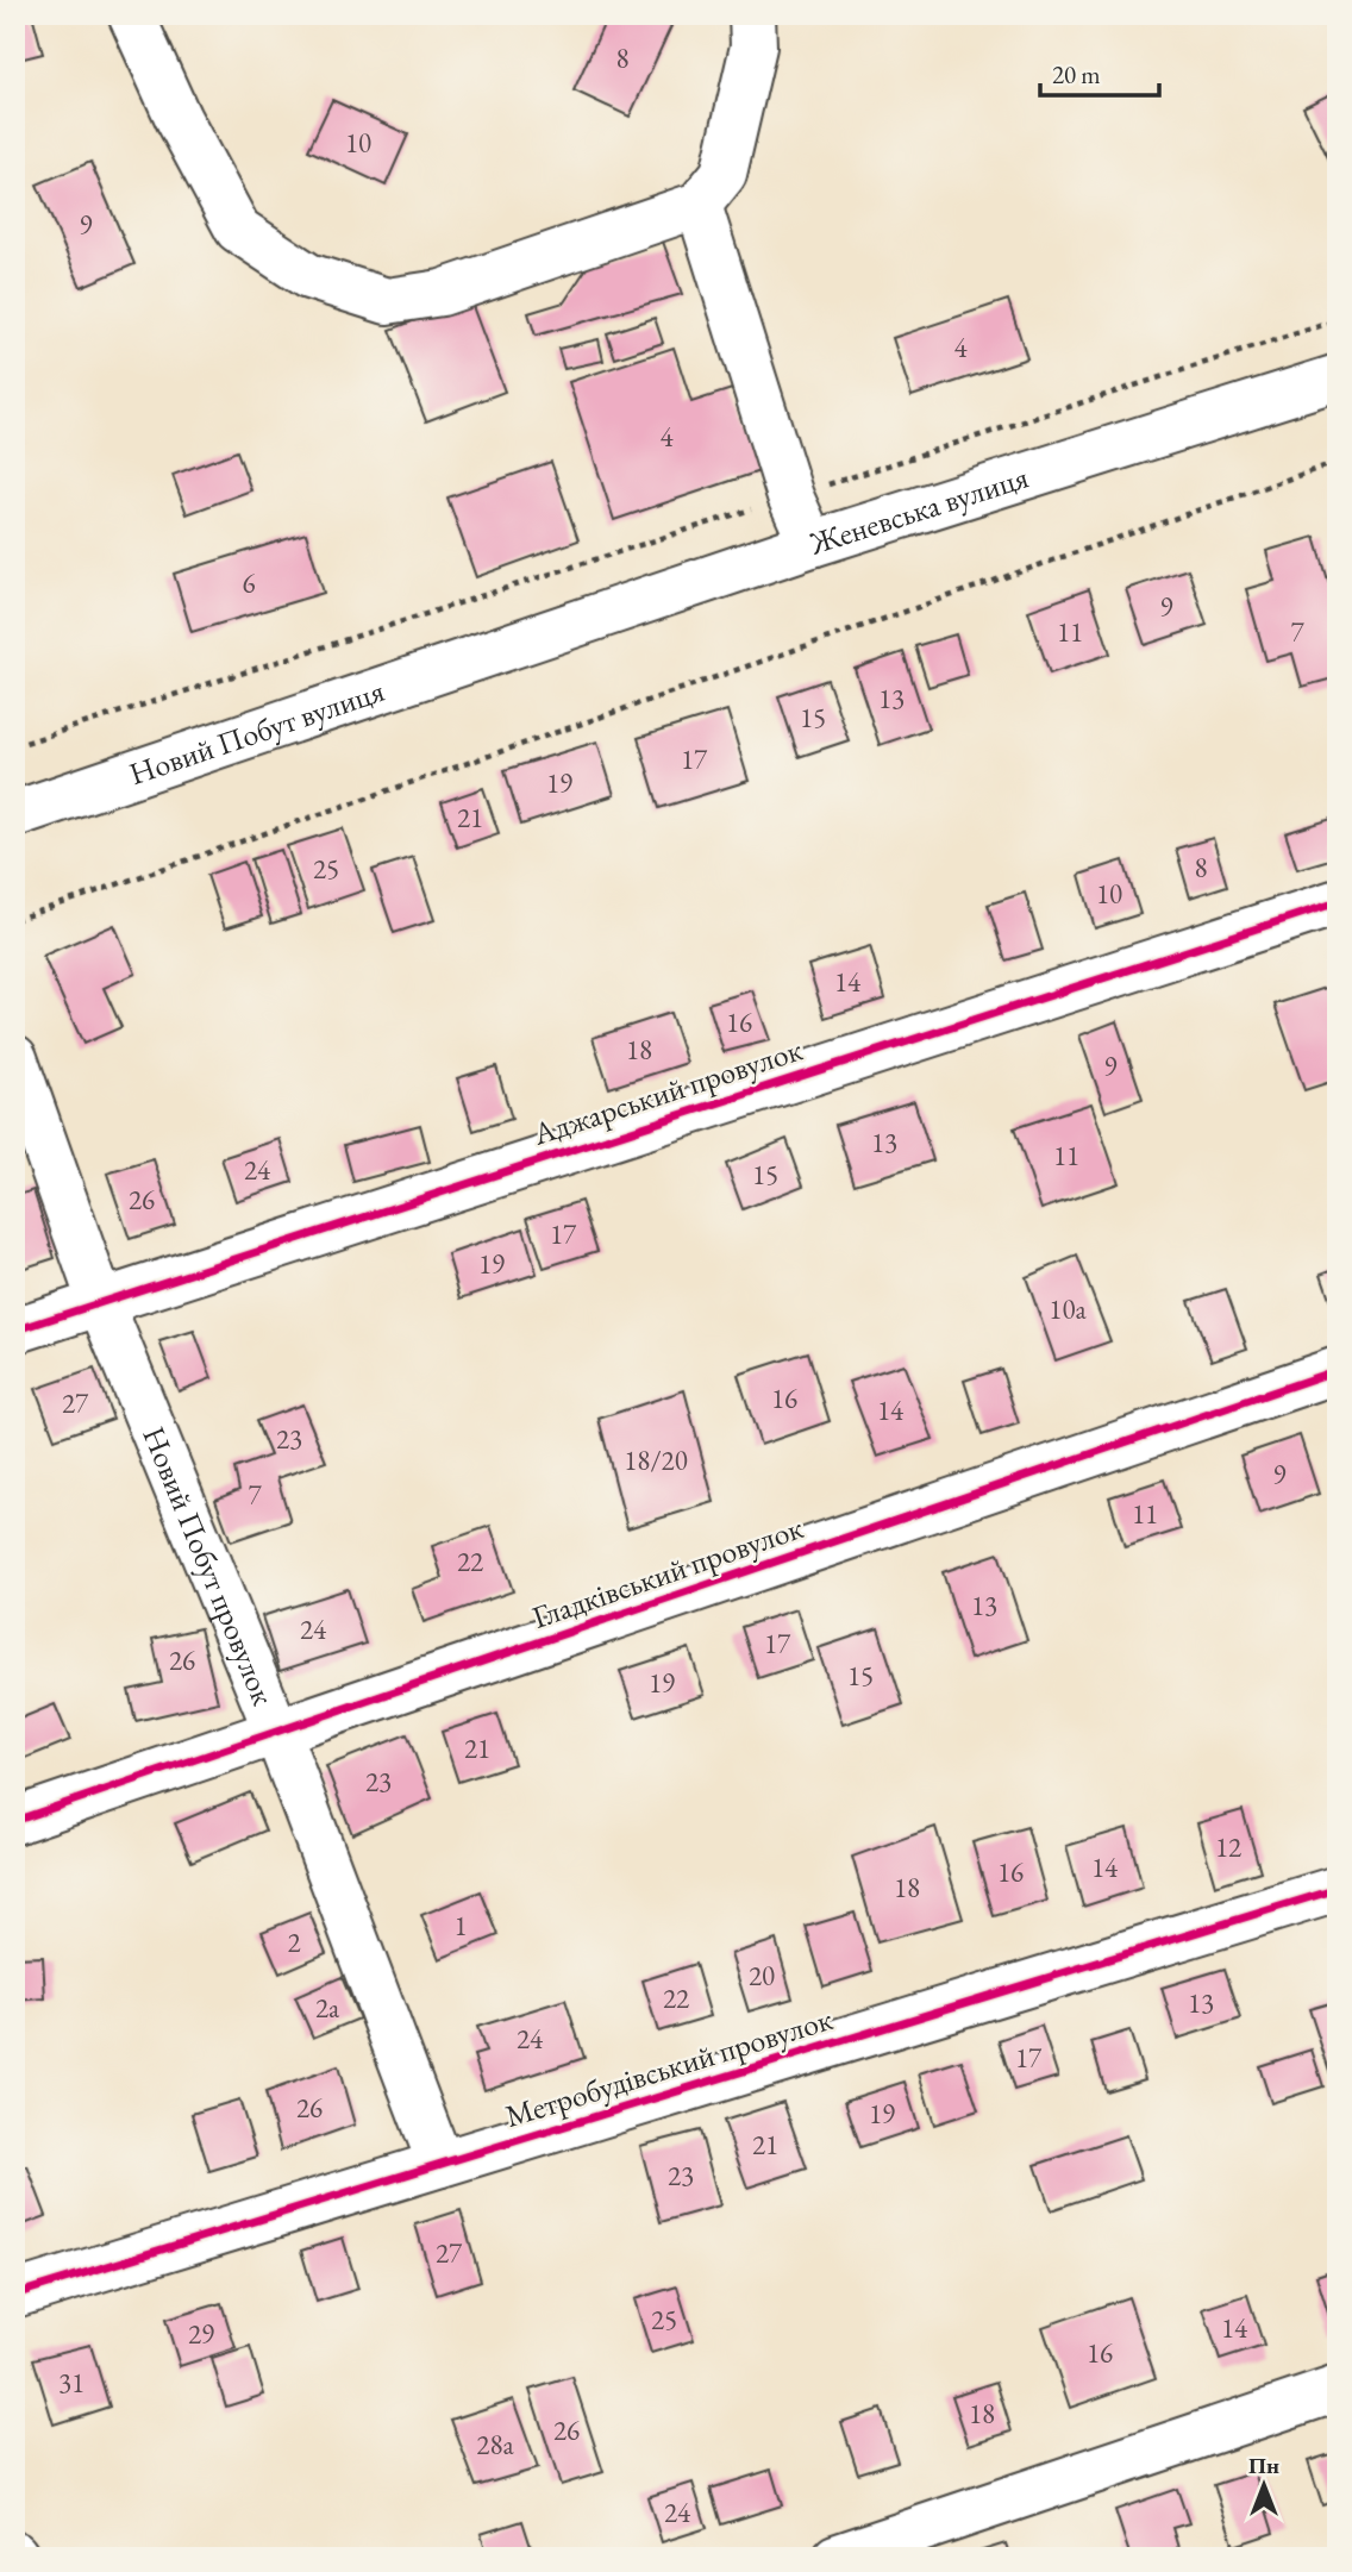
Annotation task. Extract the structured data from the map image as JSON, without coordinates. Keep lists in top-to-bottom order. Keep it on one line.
{"streets":{"street":["Женевська вулиця","Новий Побут вулиця","Аджарський провулок","Новий Побут провулок","Гладківський провулок","Метробудівський провулок"]},"crossings":[["Женевська вулиця","Новий Побут вулиця"],["Аджарський провулок","Новий Побут провулок"],["Новий Побут провулок","Гладківський провулок"],["Новий Побут провулок","Метробудівський провулок"]],"house_numbers":["8","10","9","4","4","6","9","11","7","13","15","17","19","21","8","25","10","14","16","18","9","13","11","24","15","26","17","19","10а","16","27","14","23","18/20","9","7","11","22","13","24","17","26","15","19","21","23","12","14","16","18","1","2","20","22","13","2а","24","17","26","19","21","23","27","25","14","29","16","31","18","26","28а","24"],"scale_bar":"20 m","north":"top"}
